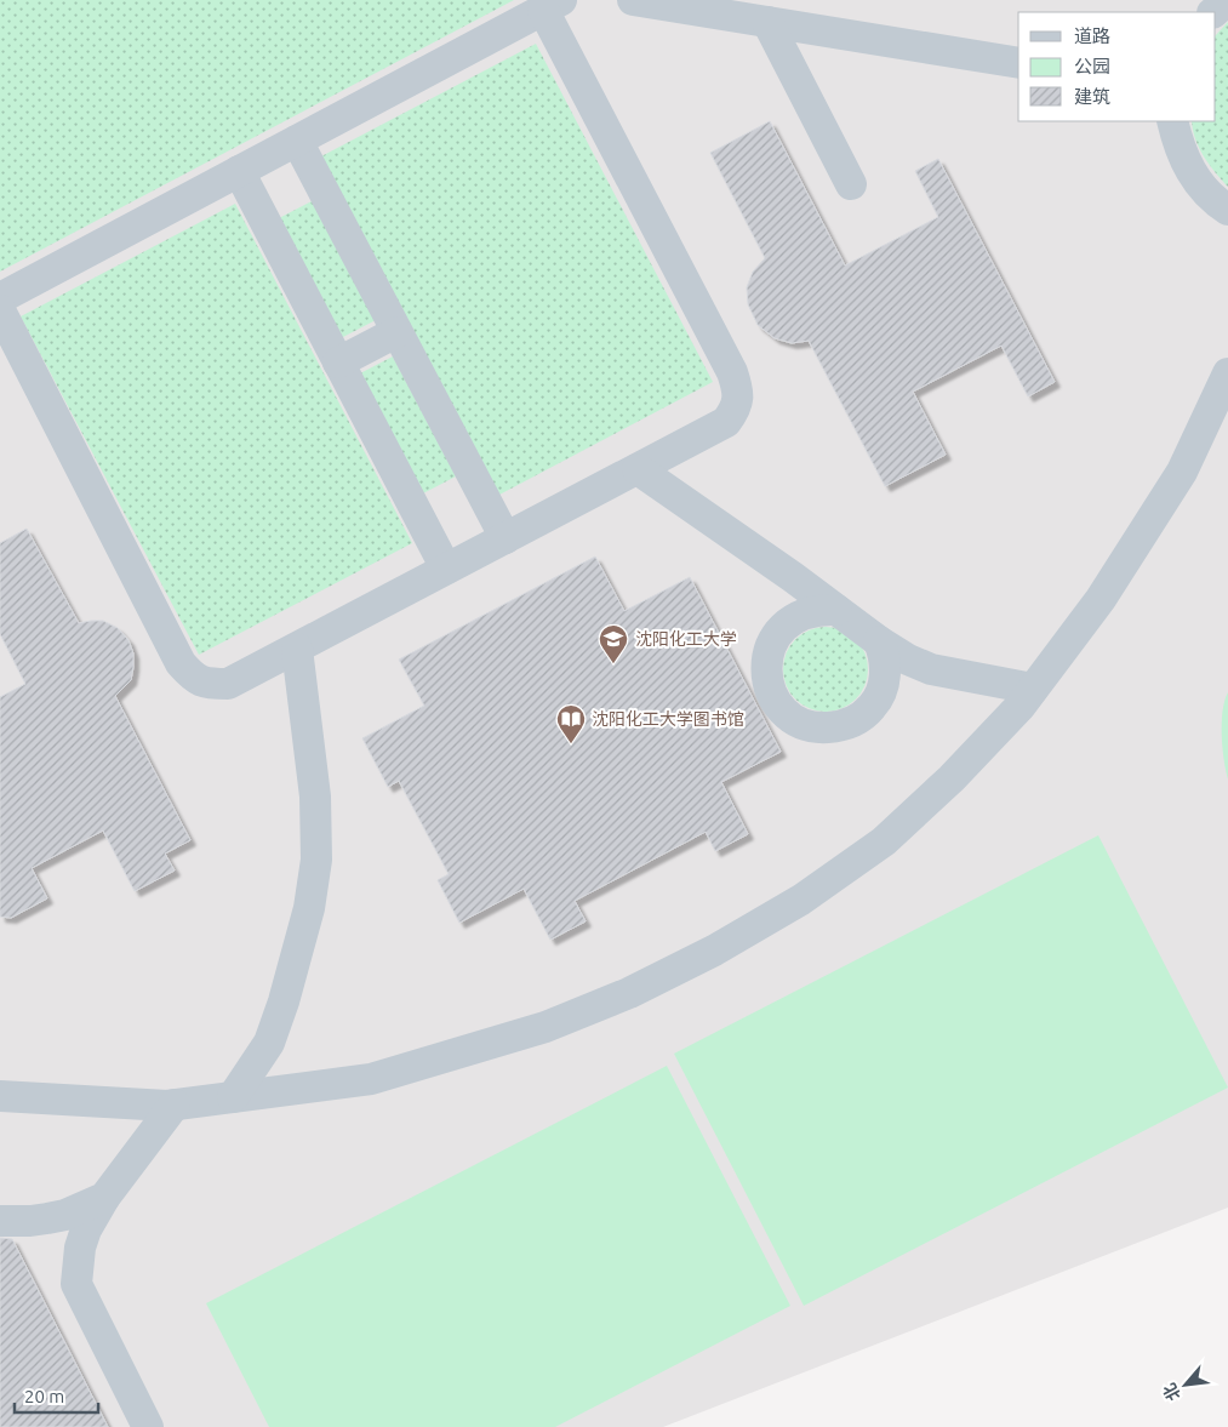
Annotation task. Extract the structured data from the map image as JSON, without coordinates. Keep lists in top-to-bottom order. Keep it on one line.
{"places":{"school or university":["沈阳化工大学"],"library":["沈阳化工大学图书馆"]},"legend":["道路","公园","建筑"],"scale_bar":"20 m","north":"bottom left"}
